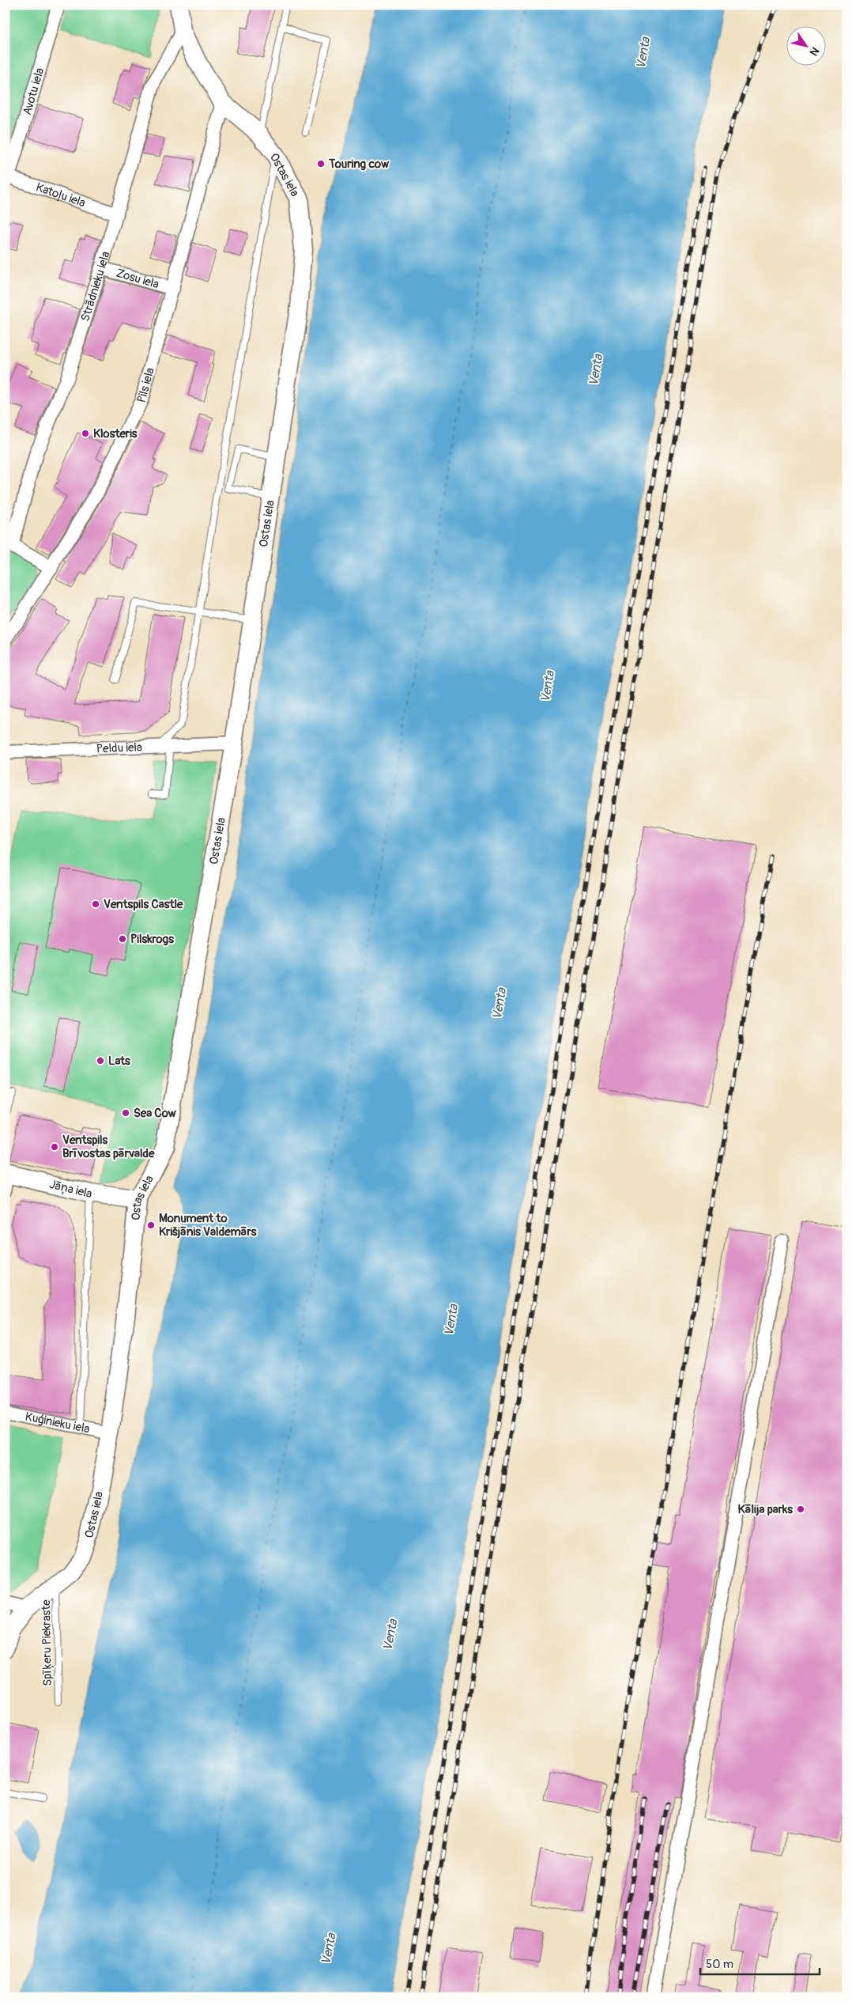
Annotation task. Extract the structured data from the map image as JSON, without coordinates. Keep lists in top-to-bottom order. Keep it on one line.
{"streets":{"street":["Avotu iela","Ostas iela","Katoļu iela","Zosu iela","Strādnieku iela","Pils iela","Peldu iela","Jāņa iela","Kuģinieku iela"],"lane":["Spīķeru Piekraste"]},"crossings":[["Avotu iela","Katoļu iela"],["Ostas iela","Strādnieku iela"],["Ostas iela","Pils iela"],["Ostas iela","Peldu iela"],["Ostas iela","Jāņa iela"],["Ostas iela","Kuģinieku iela"],["Ostas iela","Spīķeru Piekraste"],["Katoļu iela","Strādnieku iela"],["Zosu iela","Strādnieku iela"],["Zosu iela","Pils iela"]],"water":["Venta"],"places":["Touring cow","Klosteris","Ventspils Castle","Pilskrogs","Lats","Sea Cow","Ventspils Brīvostas pārvalde","Monument to Krišjānis Valdemārs","Kālija parks"],"scale_bar":"50 m","north":"bottom right"}
